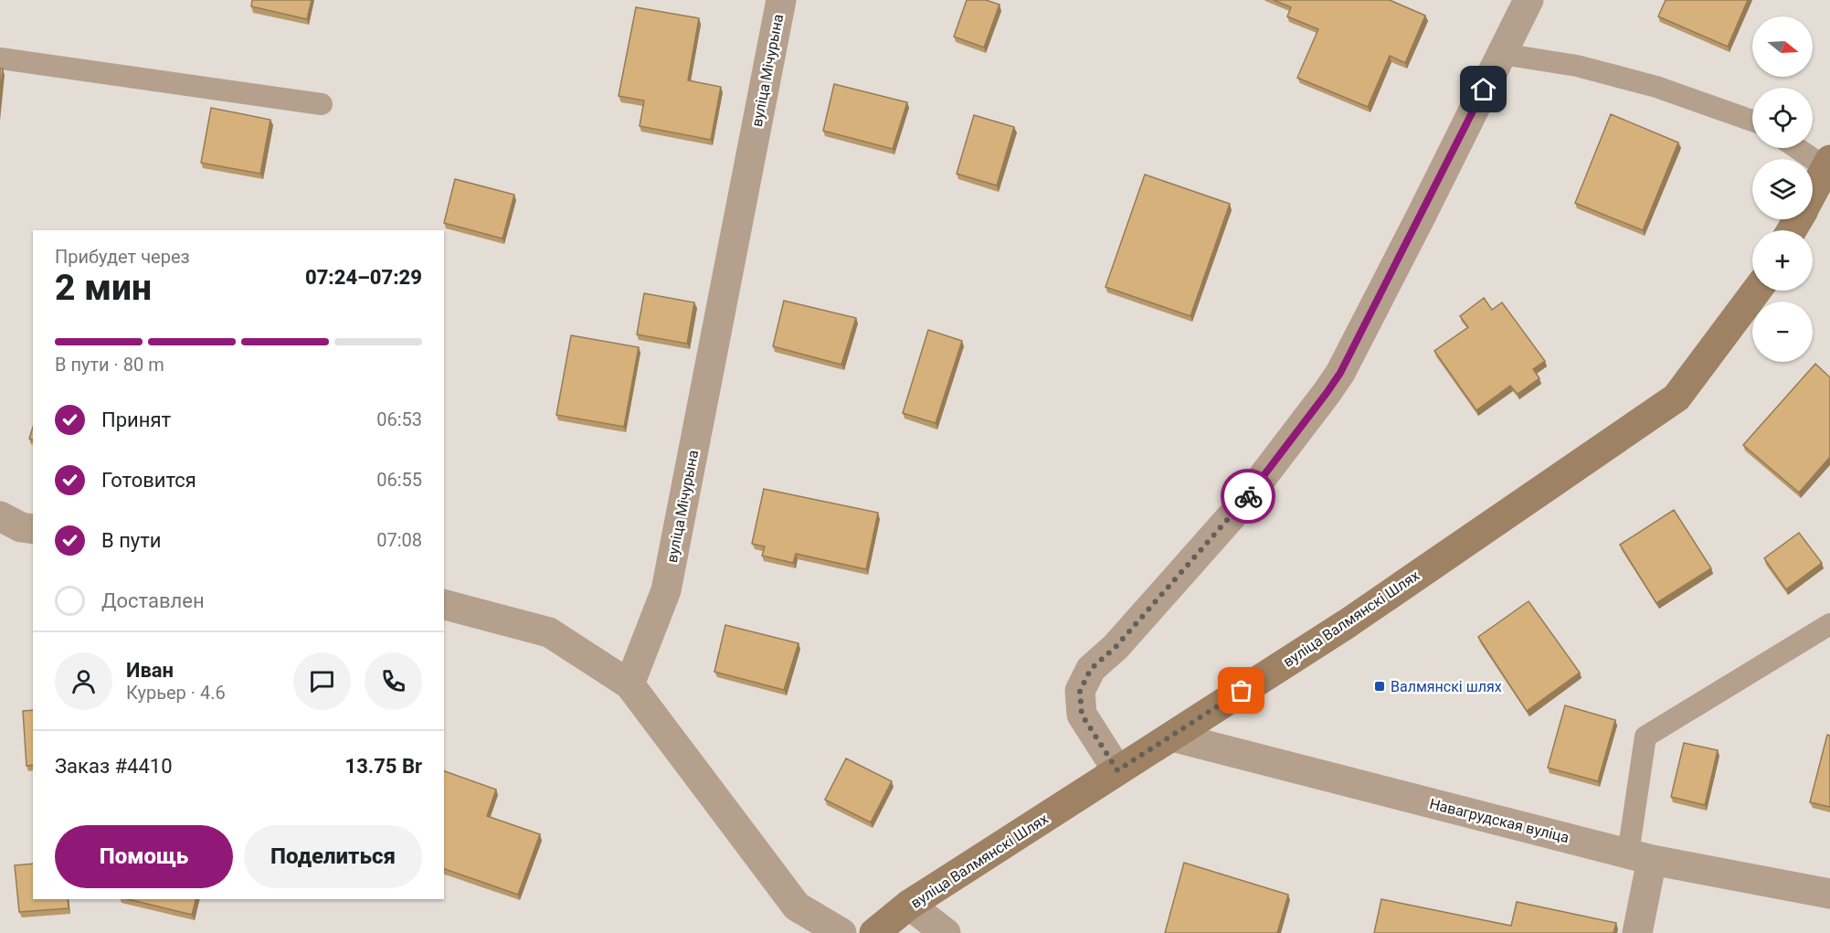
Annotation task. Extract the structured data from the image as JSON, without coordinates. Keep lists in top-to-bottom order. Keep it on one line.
{"streets":{"main road":["вуліца Валмянскі Шлях"],"street":["вуліца Мічурына","Навагрудская вуліца"]},"crossings":[["вуліца Валмянскі Шлях","Навагрудская вуліца"]],"places":{"transit":["Валмянскі шлях"]},"north":"right","page":{"map_buttons":["+","−"],"heading":["2 мин","Прибудет через","07:24–07:29"],"panel":["Иван","Курьер · 4.6","Заказ #4410","13.75 Br"],"bar":"В пути · 80 m","list":[["Принят","06:53"],["Готовится","06:55"],["В пути","07:08"],"Доставлен"],"buttons":["Помощь","Поделиться"]}}
